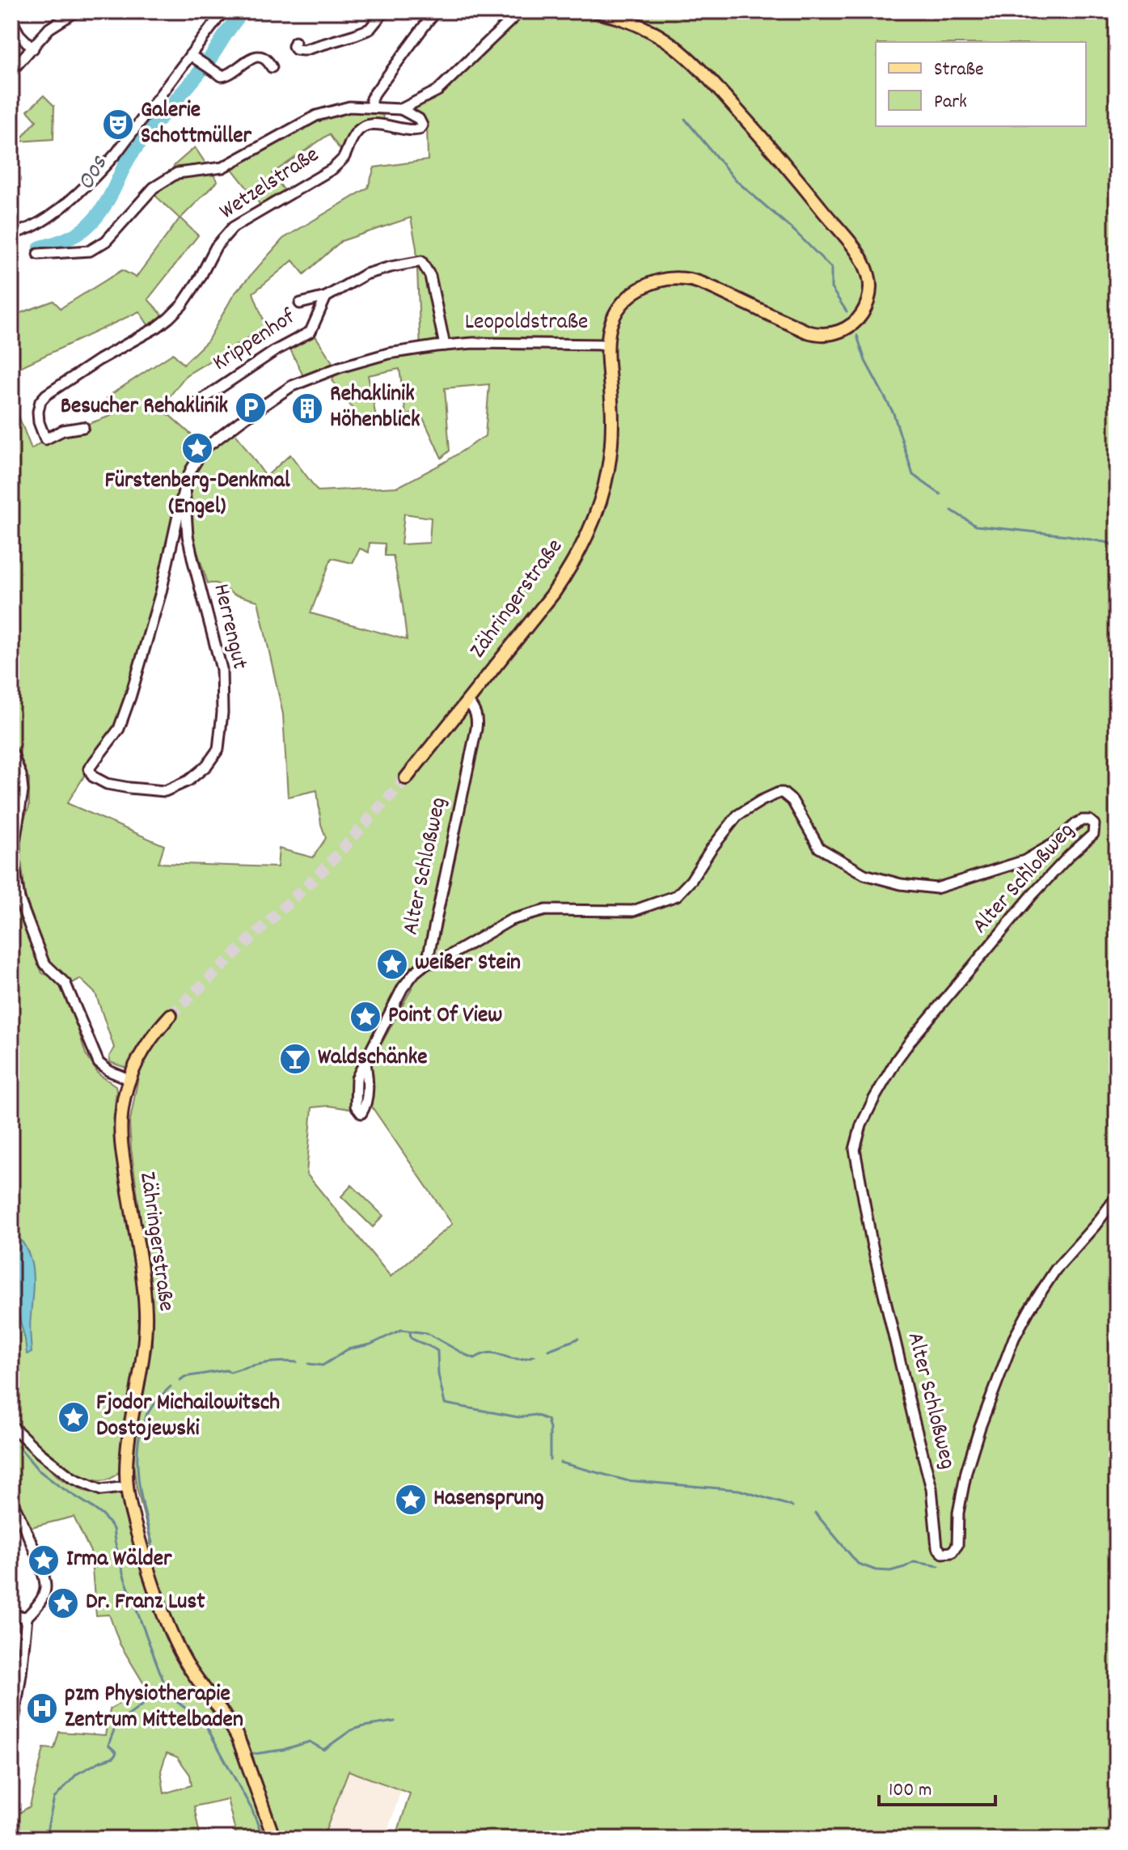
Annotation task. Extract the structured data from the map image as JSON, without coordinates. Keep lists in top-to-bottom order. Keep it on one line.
{"streets":{"main road":["Leopoldstraße","Zähringerstraße"],"street":["Wetzelstraße","Krippenhof","Herrengut","Alter Schloßweg"]},"crossings":[["Leopoldstraße","Krippenhof"],["Leopoldstraße","Zähringerstraße"],["Leopoldstraße","Herrengut"],["Zähringerstraße","Alter Schloßweg"]],"water":["Oos"],"places":{"theatre":["Galerie Schottmüller"],"parking":["Besucher Rehaklinik"],"building":["Rehaklinik Höhenblick"],"place":["Fürstenberg-Denkmal (Engel)","weißer Stein","Point Of View","Fjodor Michailowitsch Dostojewski","Hasensprung","Irma Wälder","Dr. Franz Lust"],"bar":["Waldschänke"],"hospital":["pzm Physiotherapie Zentrum Mittelbaden"]},"legend":["Straße","Park"],"scale_bar":"100 m"}
